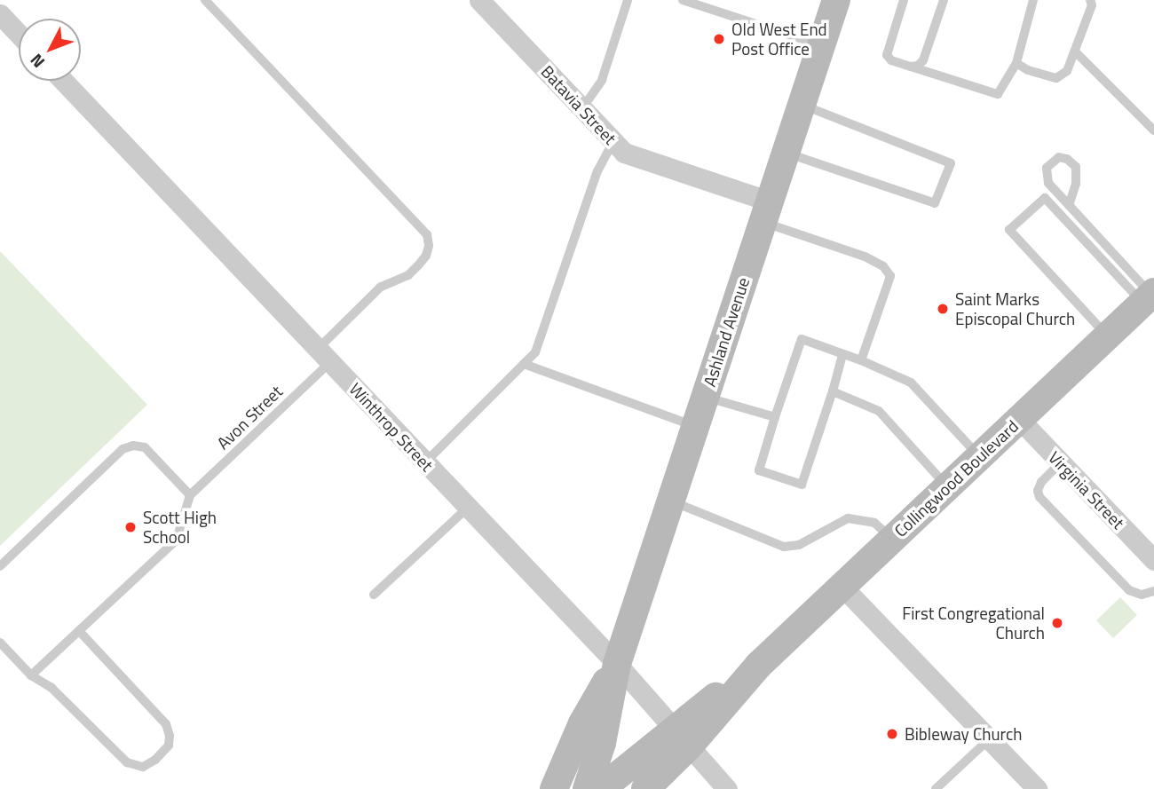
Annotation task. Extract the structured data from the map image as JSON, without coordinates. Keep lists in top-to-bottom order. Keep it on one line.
{"streets":{"street":["Batavia Street","Ashland Avenue","Winthrop Street","Collingwood Boulevard","Virginia Street"],"lane":["Avon Street"]},"crossings":[["Batavia Street","Ashland Avenue"],["Ashland Avenue","Winthrop Street"],["Avon Street","Winthrop Street"],["Winthrop Street","Collingwood Boulevard"],["Collingwood Boulevard","Virginia Street"]],"places":["Old West End Post Office","Saint Marks Episcopal Church","Scott High School","First Congregational Church","Bibleway Church"],"north":"bottom left"}
